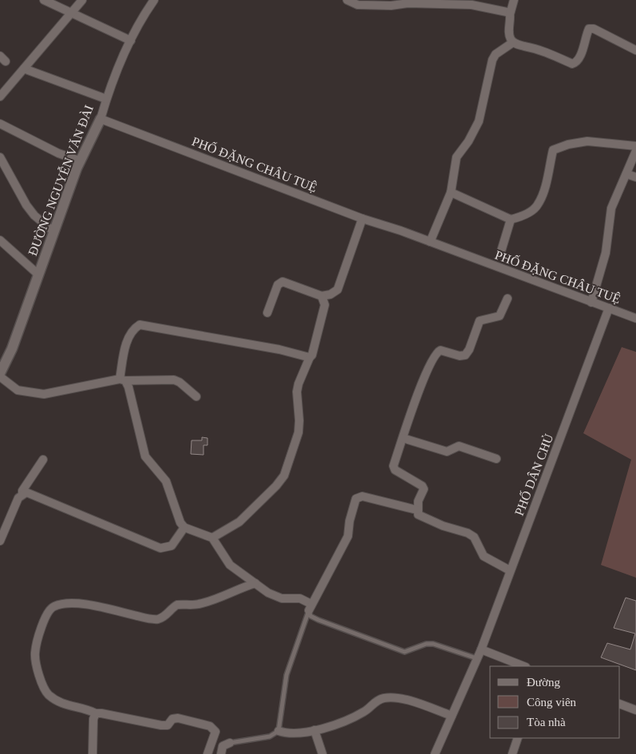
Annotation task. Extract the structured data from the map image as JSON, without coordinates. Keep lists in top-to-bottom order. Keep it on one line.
{"streets":{"street":["PHỐ ĐẶNG CHÂU TUỆ","ĐƯỜNG NGUYỄN VĂN ĐÀI","PHỐ DÂN CHỦ"]},"crossings":[["PHỐ ĐẶNG CHÂU TUỆ","ĐƯỜNG NGUYỄN VĂN ĐÀI"],["PHỐ ĐẶNG CHÂU TUỆ","PHỐ DÂN CHỦ"]],"legend":["Đường","Công viên","Tòa nhà"]}
